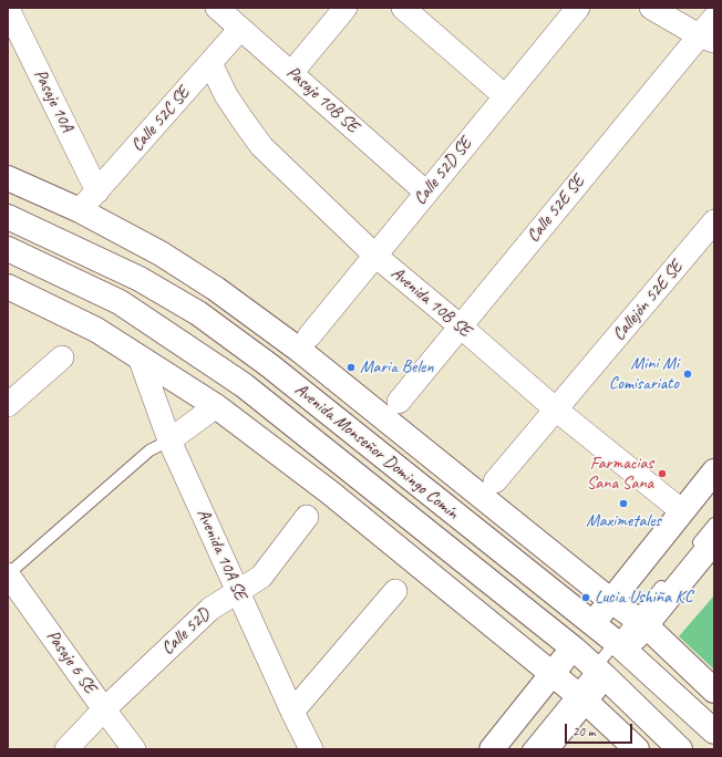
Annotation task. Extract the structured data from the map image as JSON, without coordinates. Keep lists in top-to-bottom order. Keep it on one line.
{"streets":{"main road":["Avenida Monseñor Domingo Comín"],"street":["Pasaje 10B SE","Pasaje 10A","Calle 52C SE","Calle 52D SE","Calle 52E SE","Callejón 52E SE","Avenida 10B SE","Avenida 10A SE","Calle 52D","Pasaje 6 SE"]},"crossings":[["Pasaje 10B SE","Calle 52C SE"],["Pasaje 10B SE","Calle 52D SE"],["Pasaje 10A","Calle 52C SE"],["Calle 52C SE","Avenida 10B SE"],["Calle 52C SE","Avenida Monseñor Domingo Comín"],["Calle 52D SE","Avenida 10B SE"],["Calle 52E SE","Avenida 10B SE"],["Callejón 52E SE","Avenida 10B SE"],["Avenida 10A SE","Calle 52D"],["Calle 52D","Pasaje 6 SE"]],"places":["Maria Belen","Mini Mi Comisariato","Farmacias Sana Sana","Maximetales","Lucia Ushiña KC"],"scale_bar":"20 m"}
